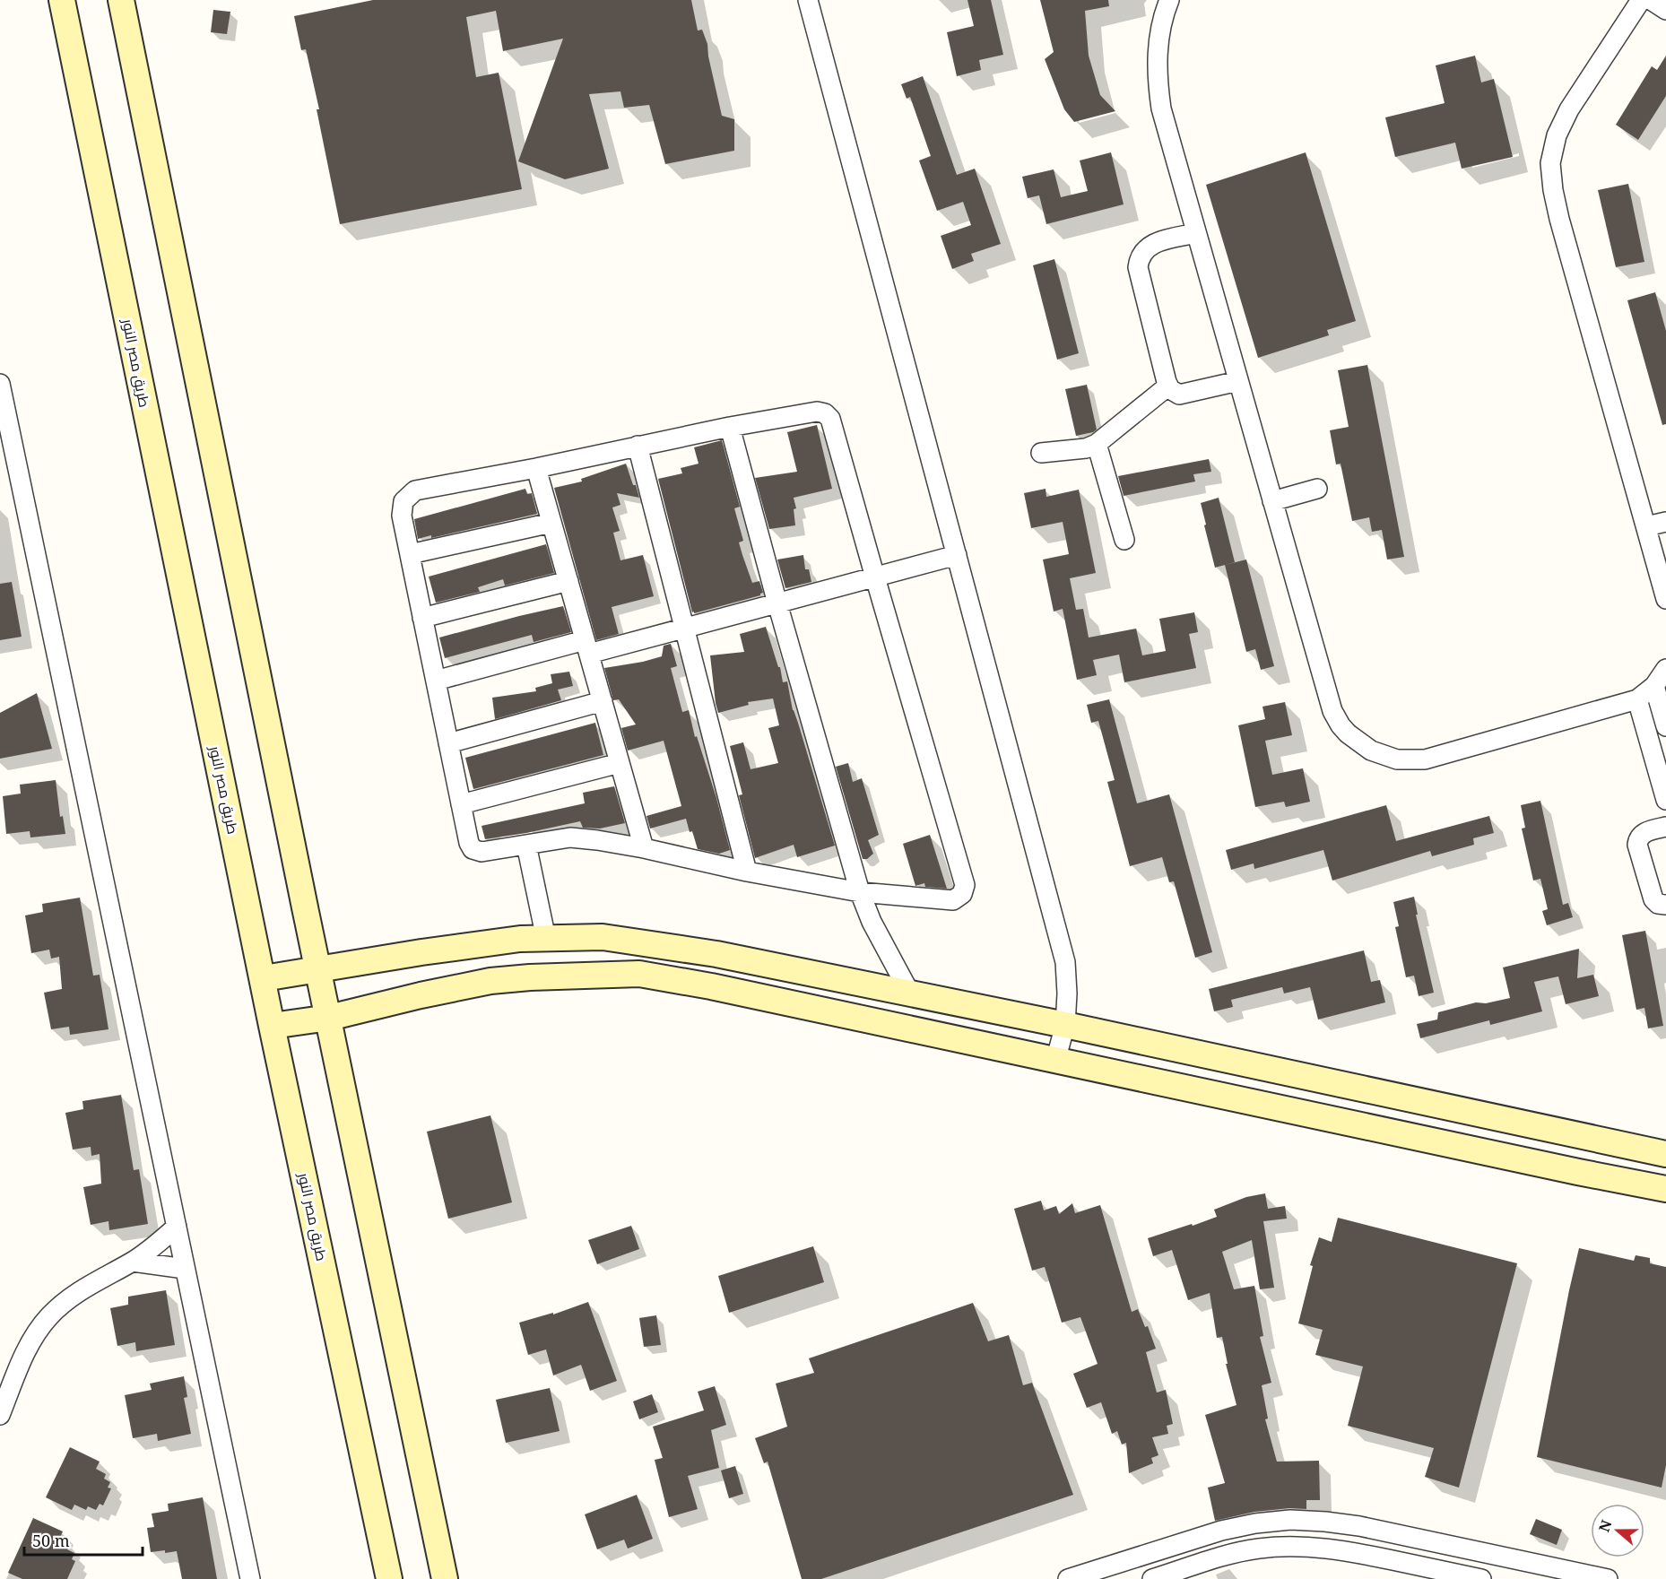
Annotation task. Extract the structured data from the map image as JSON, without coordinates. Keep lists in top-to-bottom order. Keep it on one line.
{"streets":{"street":["طريق مصر النور"]},"scale_bar":"50 m","north":"left"}
